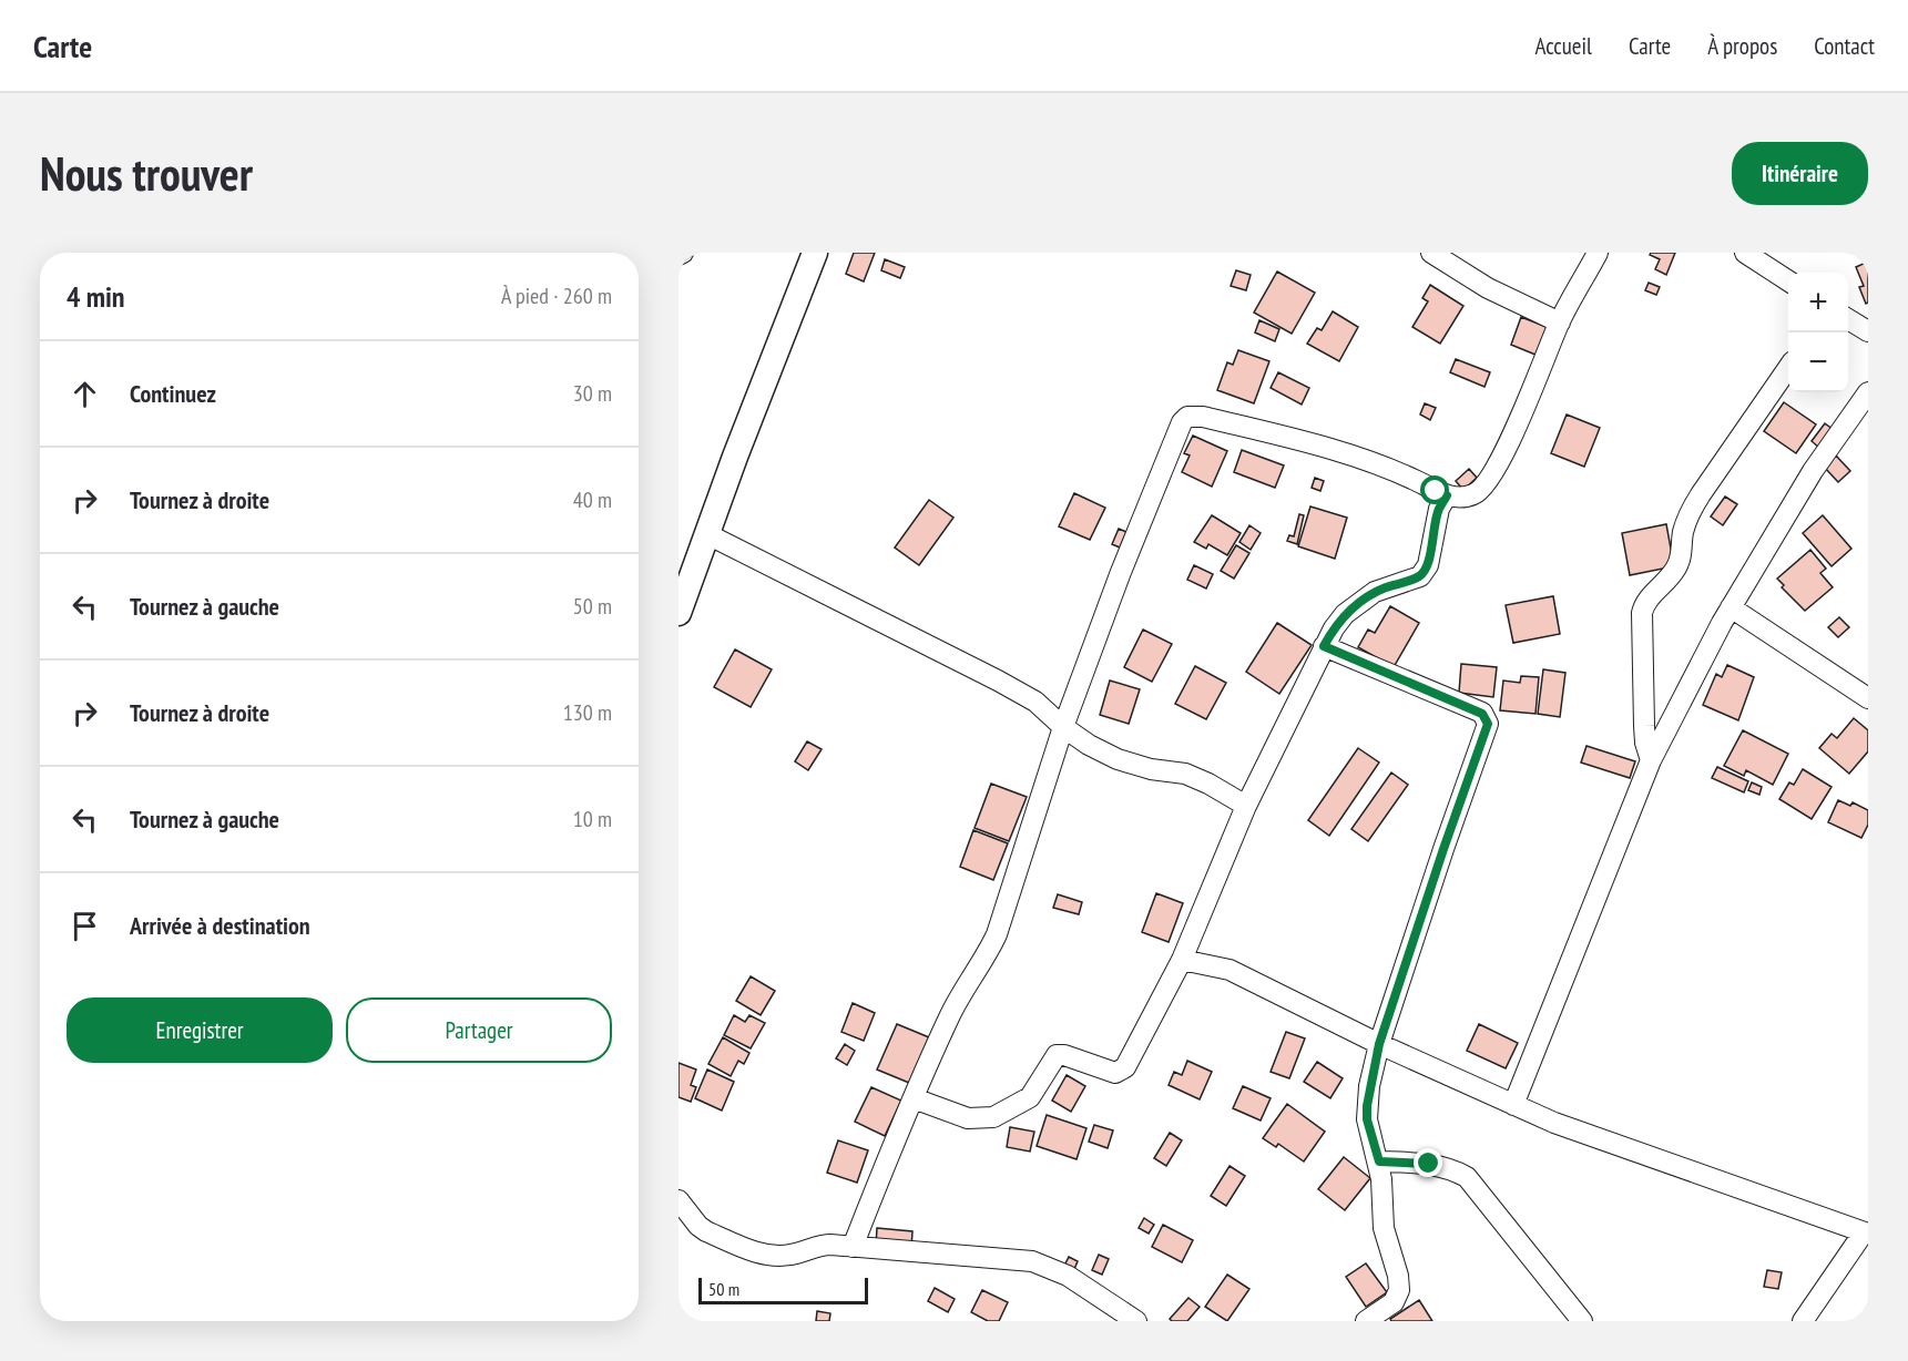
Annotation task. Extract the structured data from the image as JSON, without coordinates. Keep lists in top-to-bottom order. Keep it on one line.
{"scale_bar":"50 m","page":{"header":"Carte","nav":["Accueil","Carte","À propos","Contact"],"buttons":["Itinéraire",["Enregistrer","Partager"]],"title":"Nous trouver","heading":["4 min","À pied · 260 m"],"map_buttons":["+","−"],"list":[["Continuez","30 m"],["Tournez à droite","40 m"],["Tournez à gauche","50 m"],["Tournez à droite","130 m"],["Tournez à gauche","10 m"],"Arrivée à destination"],"scale":"50 m"}}
